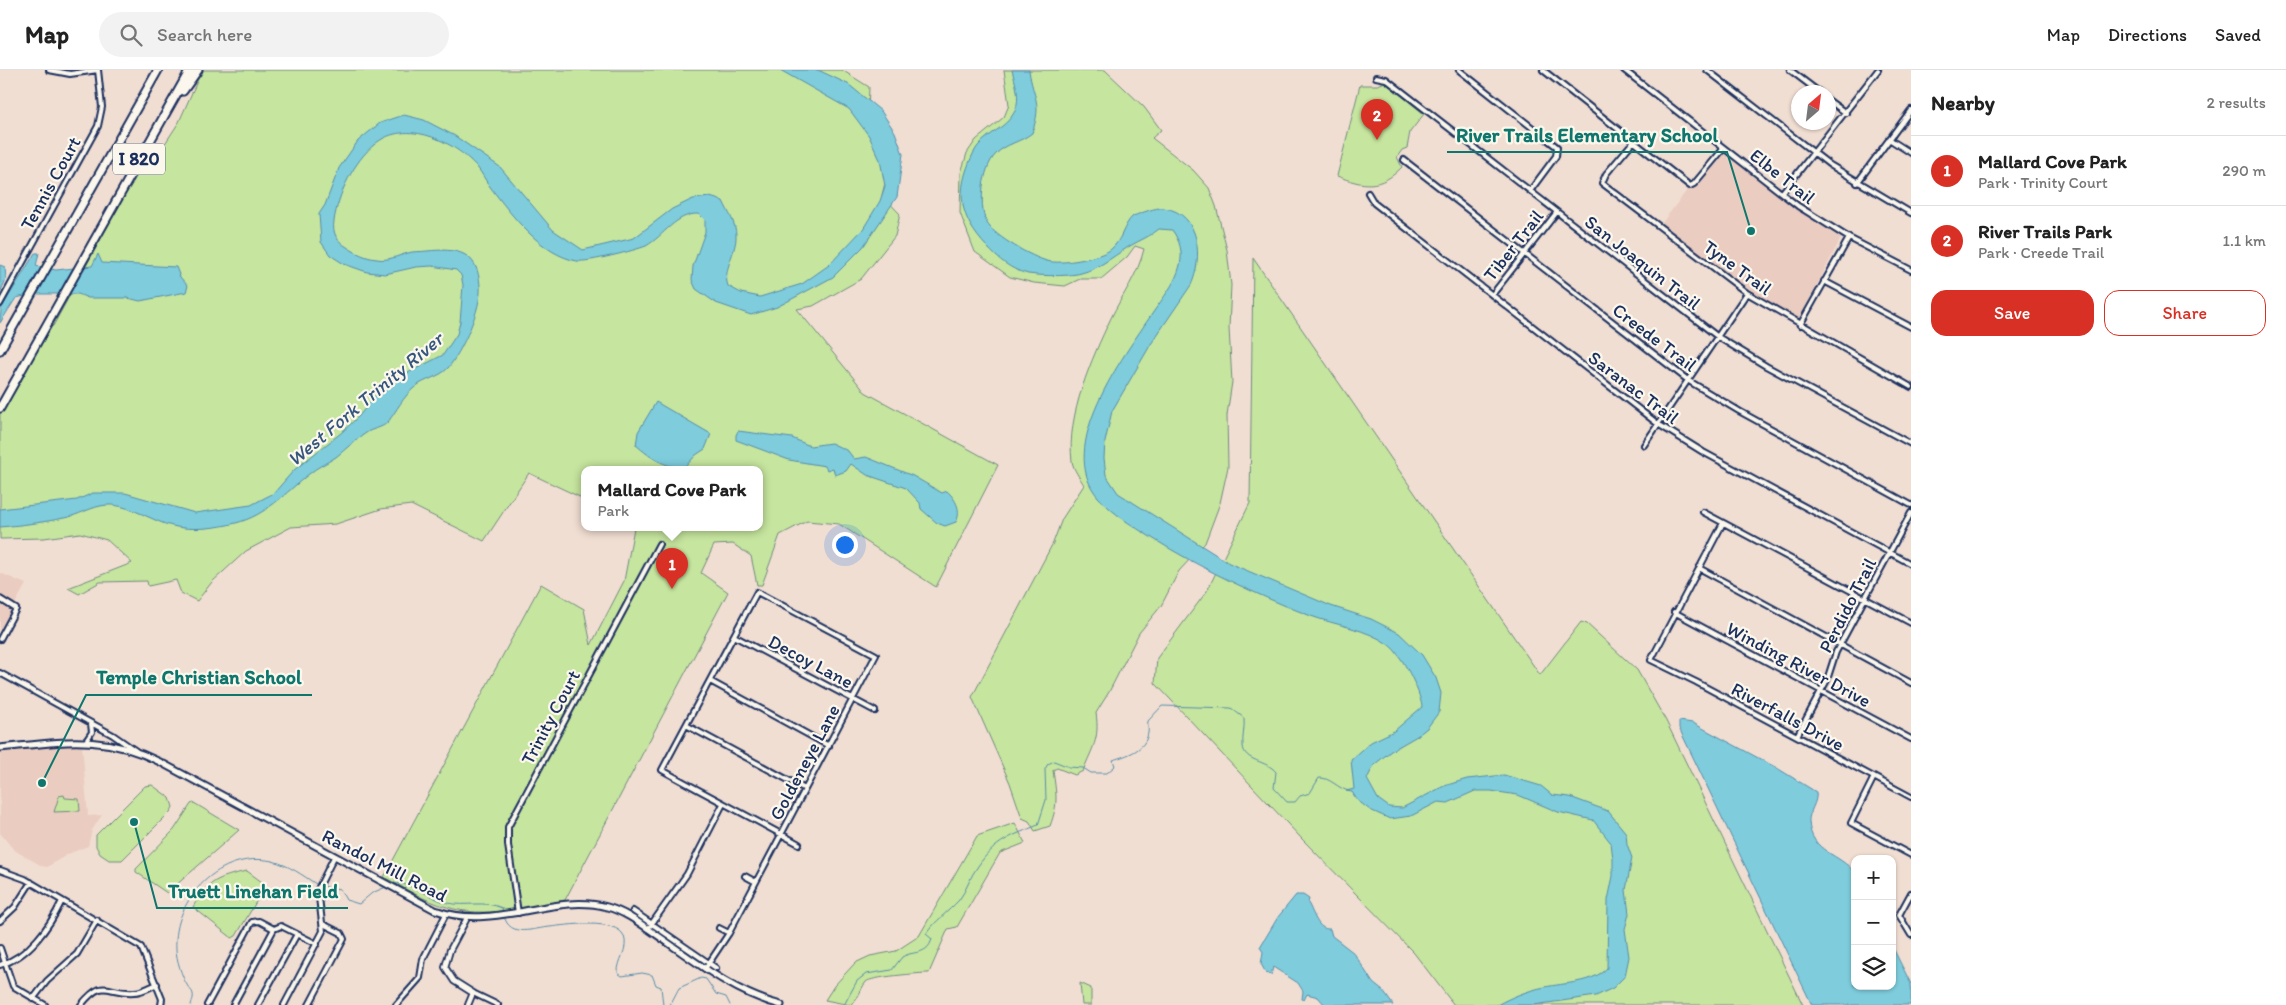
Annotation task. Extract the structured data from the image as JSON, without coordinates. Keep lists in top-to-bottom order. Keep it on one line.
{"streets":{"highway":["I 820"],"main road":["Randol Mill Road"],"street":["Elbe Trail","Tennis Court","Tiber Trail","San Joaquin Trail","Tyne Trail","Creede Trail","Saranac Trail","Perdido Trail","Decoy Lane","Winding River Drive","Riverfalls Drive","Trinity Court","Goldeneye Lane"]},"crossings":[["Tiber Trail","San Joaquin Trail"],["Tiber Trail","Creede Trail"],["Tiber Trail","Saranac Trail"],["Saranac Trail","Perdido Trail"],["Perdido Trail","Winding River Drive"],["Perdido Trail","Riverfalls Drive"],["Decoy Lane","Goldeneye Lane"],["Winding River Drive","Riverfalls Drive"],["Trinity Court","Randol Mill Road"],["Goldeneye Lane","Randol Mill Road"]],"water":["West Fork Trinity River"],"places":["River Trails Elementary School","Temple Christian School","Truett Linehan Field"],"north":"top right","page":{"header":"Map","search":"Search here","nav":["Map","Directions","Saved"],"heading":["Nearby","2 results"],"pins":["2","1"],"list":[{"mark":"1","name":"Mallard Cove Park","note":"Park · Trinity Court","value":"290 m"},{"mark":"2","name":"River Trails Park","note":"Park · Creede Trail","value":"1.1 km"}],"buttons":["Save","Share"],"popup":["Mallard Cove Park","Park"],"map_buttons":["+","−"]}}
